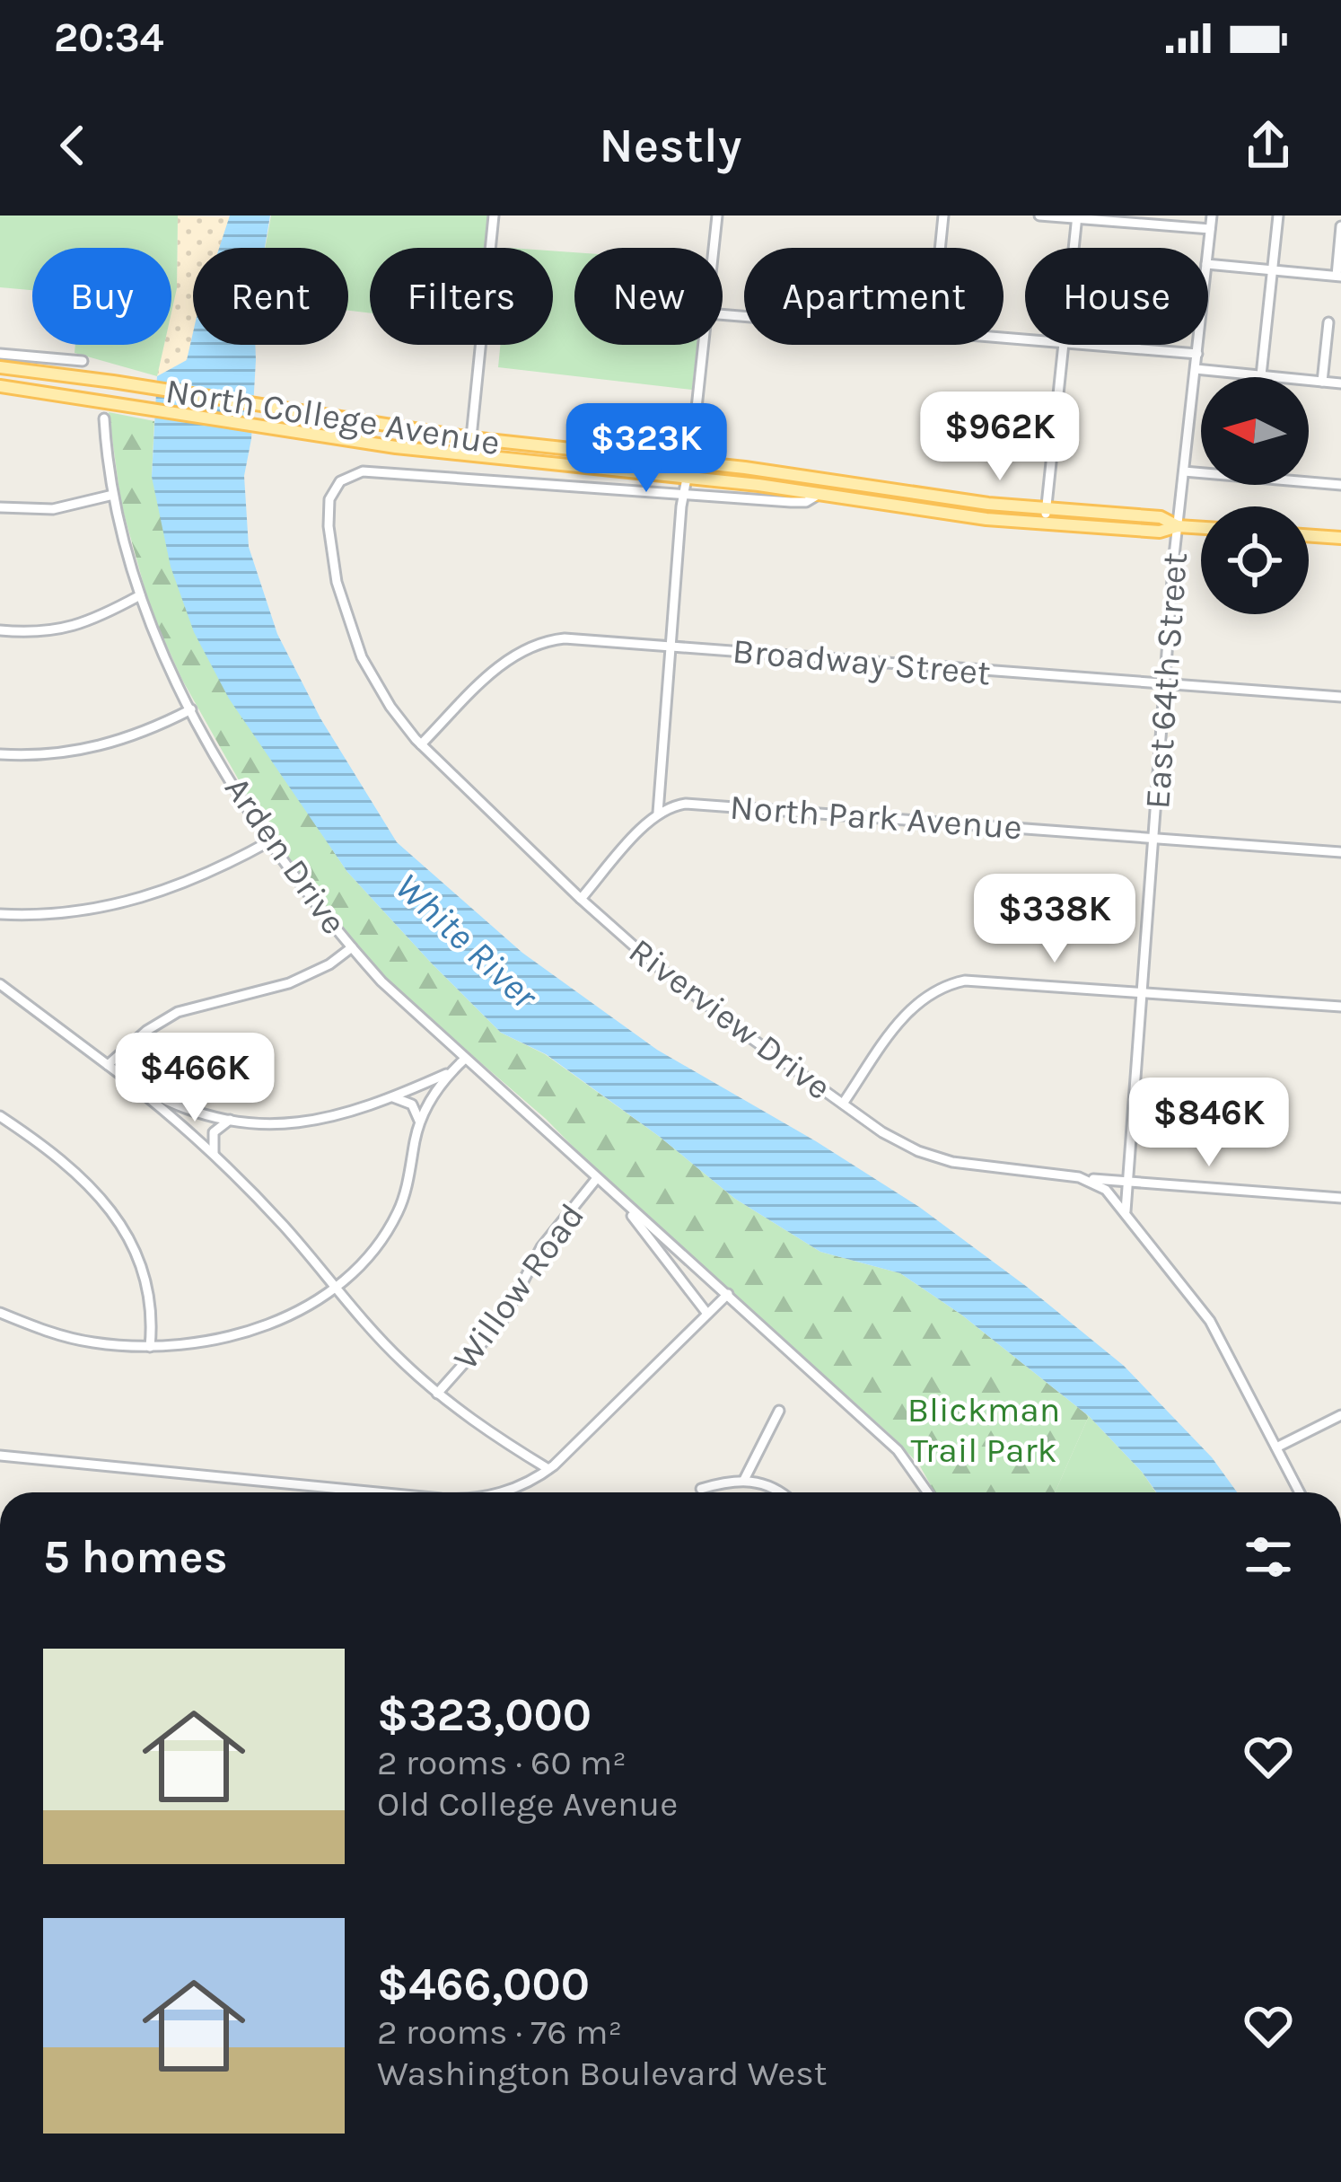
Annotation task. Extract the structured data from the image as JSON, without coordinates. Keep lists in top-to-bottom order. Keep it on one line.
{"streets":{"main road":["North College Avenue"],"street":["Broadway Street","East 64th Street","North Park Avenue","Arden Drive","Riverview Drive","Willow Road"]},"crossings":[["North College Avenue","East 64th Street"],["Broadway Street","East 64th Street"],["Broadway Street","Riverview Drive"],["East 64th Street","North Park Avenue"],["East 64th Street","Riverview Drive"],["Arden Drive","Willow Road"]],"water":["White River"],"parks":["Blickman Trail Park"],"north":"left","page":{"status":"20:34","header":"Nestly","chip":["Buy","Rent","Filters","New","Apartment","House"],"price":["$962K","$323K","$338K","$466K","$846K"],"heading":"5 homes","list":[{"name":"$323,000","note":"2 rooms · 60 m² · Old College Avenue"},{"name":"$466,000","note":"2 rooms · 76 m² · Washington Boulevard West"}]}}
